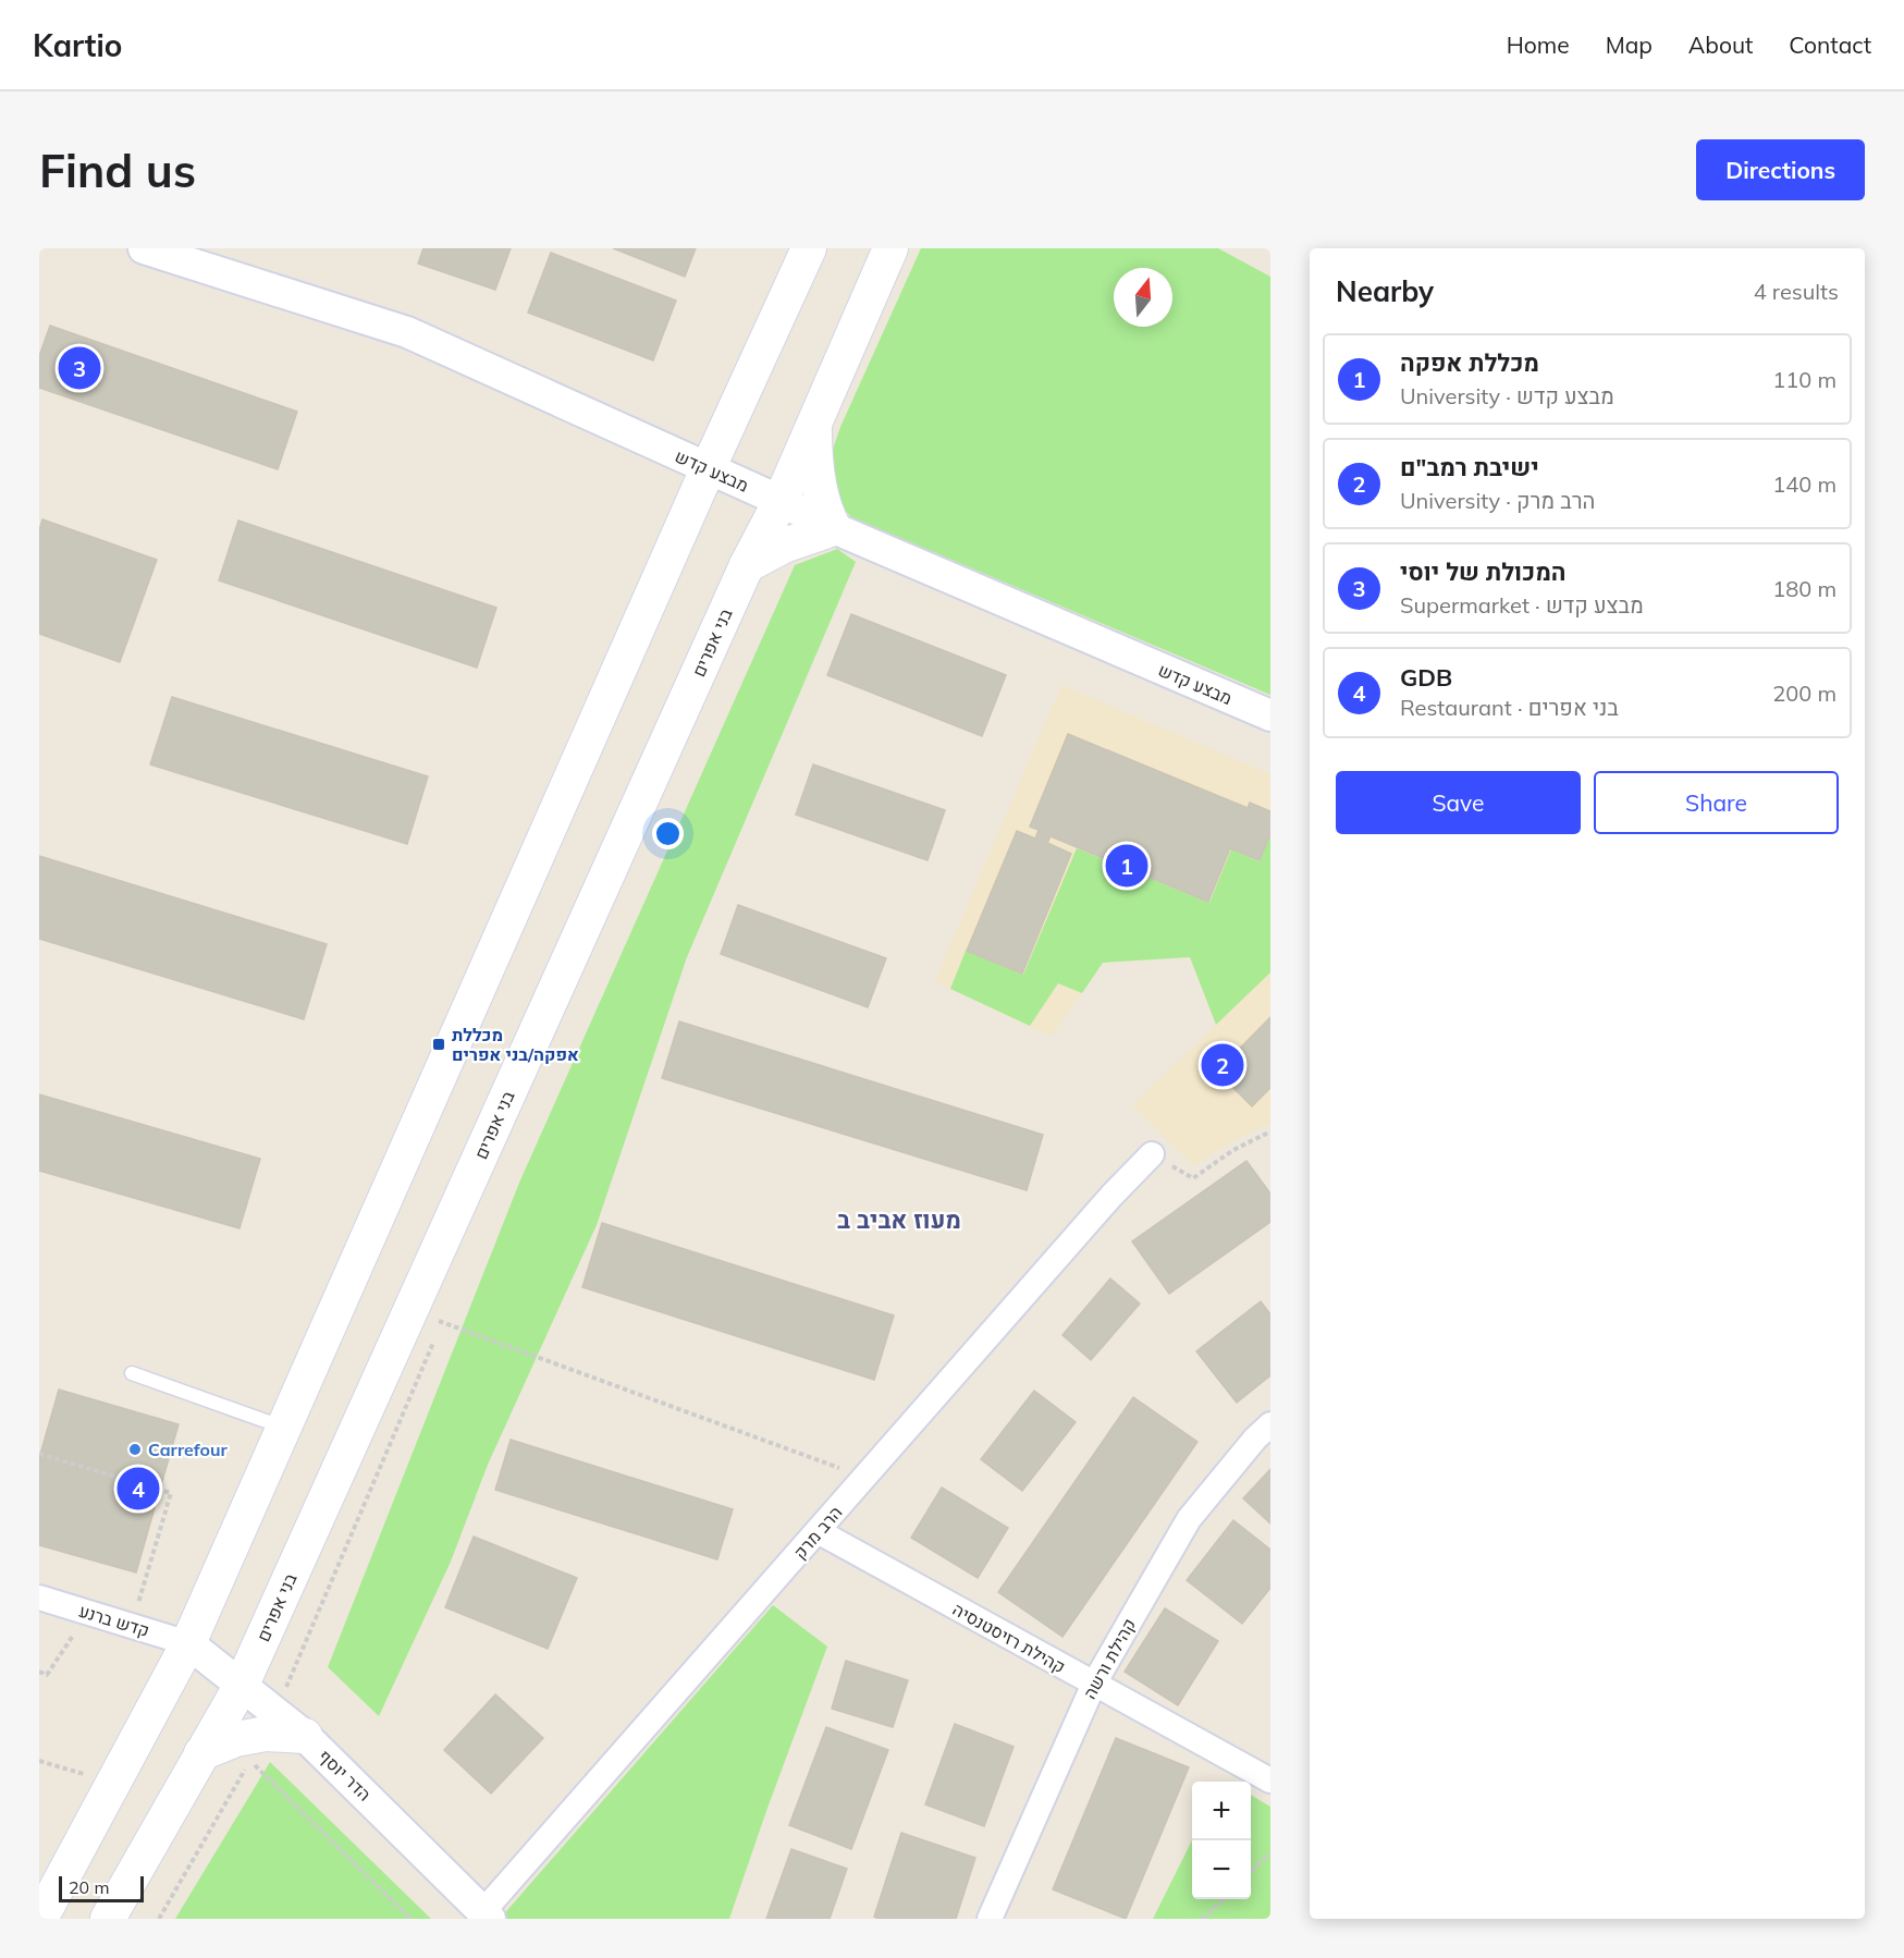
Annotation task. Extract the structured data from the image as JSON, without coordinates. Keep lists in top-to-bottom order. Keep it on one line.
{"streets":{"main road":["בני אפרים"],"street":["מבצע קדש","הרב מרק","קדש ברנע","קהילת רזיסטנסיה","קהילת ורשה","הדר יוסף"]},"crossings":[["מבצע קדש","בני אפרים"],["בני אפרים","הדר יוסף"],["הרב מרק","קהילת רזיסטנסיה"],["הרב מרק","הדר יוסף"],["קדש ברנע","הדר יוסף"],["קהילת רזיסטנסיה","קהילת ורשה"]],"districts":["מעוז אביב ב"],"places":{"transit":["מכללת אפקה/בני אפרים"],"other":["Carrefour"]},"scale_bar":"20 m","north":"top","page":{"header":"Kartio","nav":["Home","Map","About","Contact"],"buttons":["Directions",["Save","Share"]],"title":"Find us","heading":["Nearby","4 results"],"list":[{"mark":"1","name":"מכללת אפקה","note":"University · מבצע קדש","value":"110 m"},{"mark":"2","name":"ישיבת רמב\"ם","note":"University · הרב מרק","value":"140 m"},{"mark":"3","name":"המכולת של יוסי","note":"Supermarket · מבצע קדש","value":"180 m"},{"mark":"4","name":"GDB","note":"Restaurant · בני אפרים","value":"200 m"}],"pins":["3","1","2","4"],"map_buttons":["+","−"],"scale":"20 m"}}
